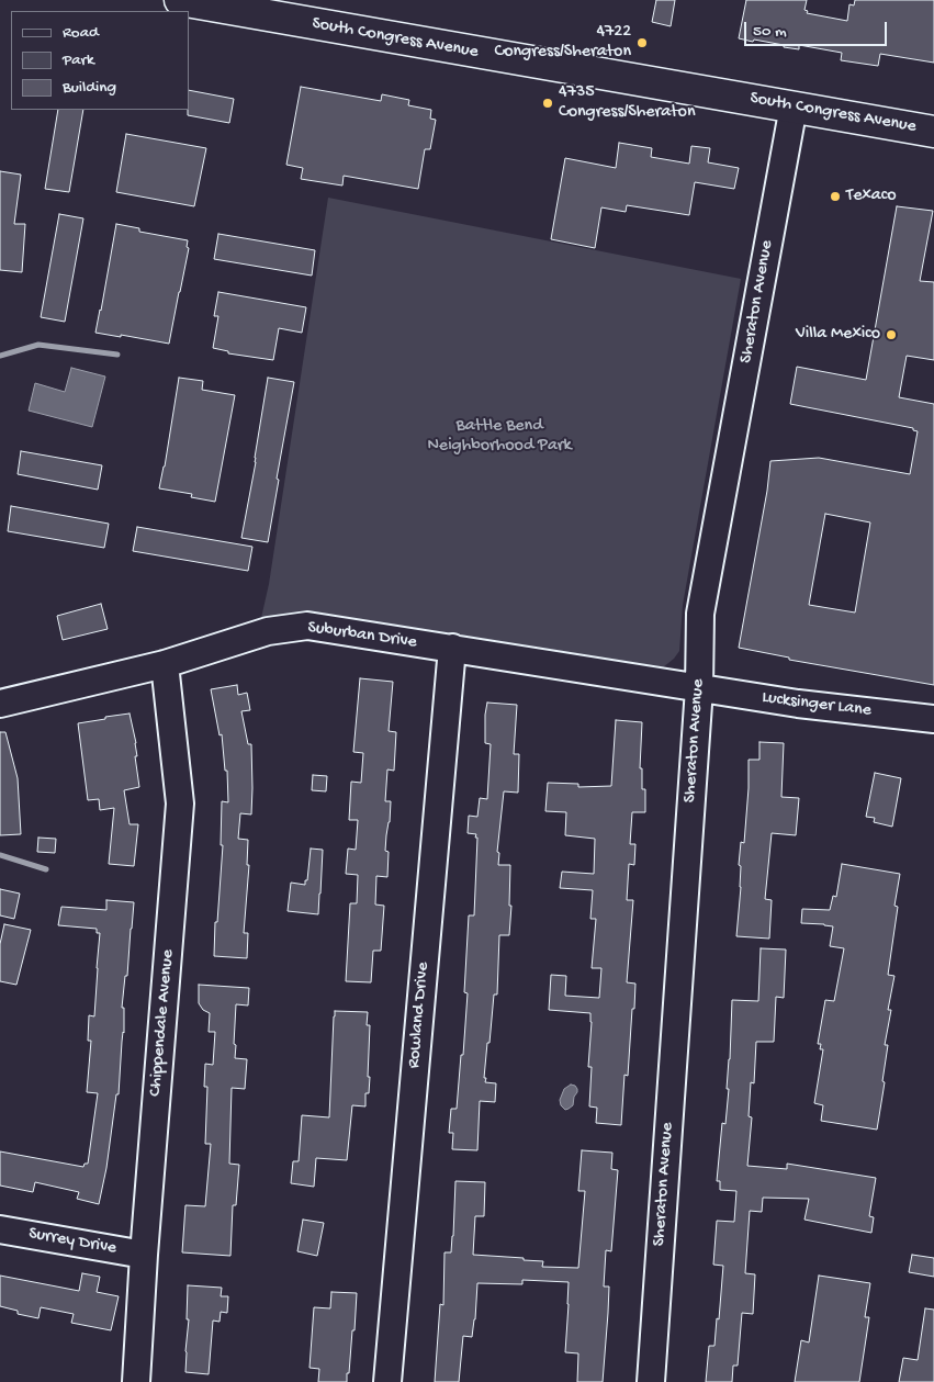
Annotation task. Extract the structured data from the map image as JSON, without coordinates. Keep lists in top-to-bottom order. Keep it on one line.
{"streets":{"main road":["South Congress Avenue"],"street":["Sheraton Avenue","Suburban Drive","Lucksinger Lane","Rowland Drive","Chippendale Avenue","Surrey Drive"]},"crossings":[["South Congress Avenue","Sheraton Avenue"],["Sheraton Avenue","Suburban Drive"],["Sheraton Avenue","Lucksinger Lane"],["Suburban Drive","Lucksinger Lane"],["Suburban Drive","Rowland Drive"],["Suburban Drive","Chippendale Avenue"],["Chippendale Avenue","Surrey Drive"]],"parks":["Battle Bend Neighborhood Park"],"places":["4722 Congress/Sheraton","4735 Congress/Sheraton","Texaco","Villa Mexico"],"legend":["Road","Park","Building"],"scale_bar":"50 m"}
